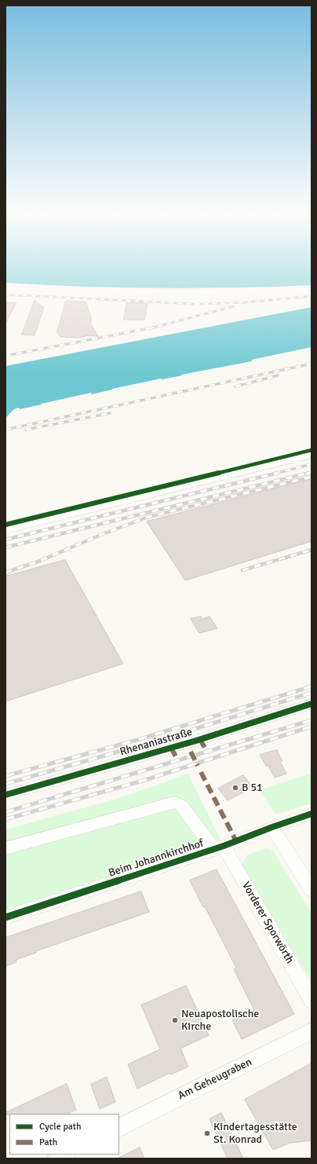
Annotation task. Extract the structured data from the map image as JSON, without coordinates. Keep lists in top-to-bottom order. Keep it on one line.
{"streets":{"street":["Rhenaniastraße","Beim Johannkirchhof","Vorderer Sporwörth","Am Geheugraben"]},"crossings":[["Beim Johannkirchhof","Vorderer Sporwörth"]],"places":["B 51","Neuapostolische Kirche","Kindertagesstätte St. Konrad"],"legend":["Cycle path","Path"]}
